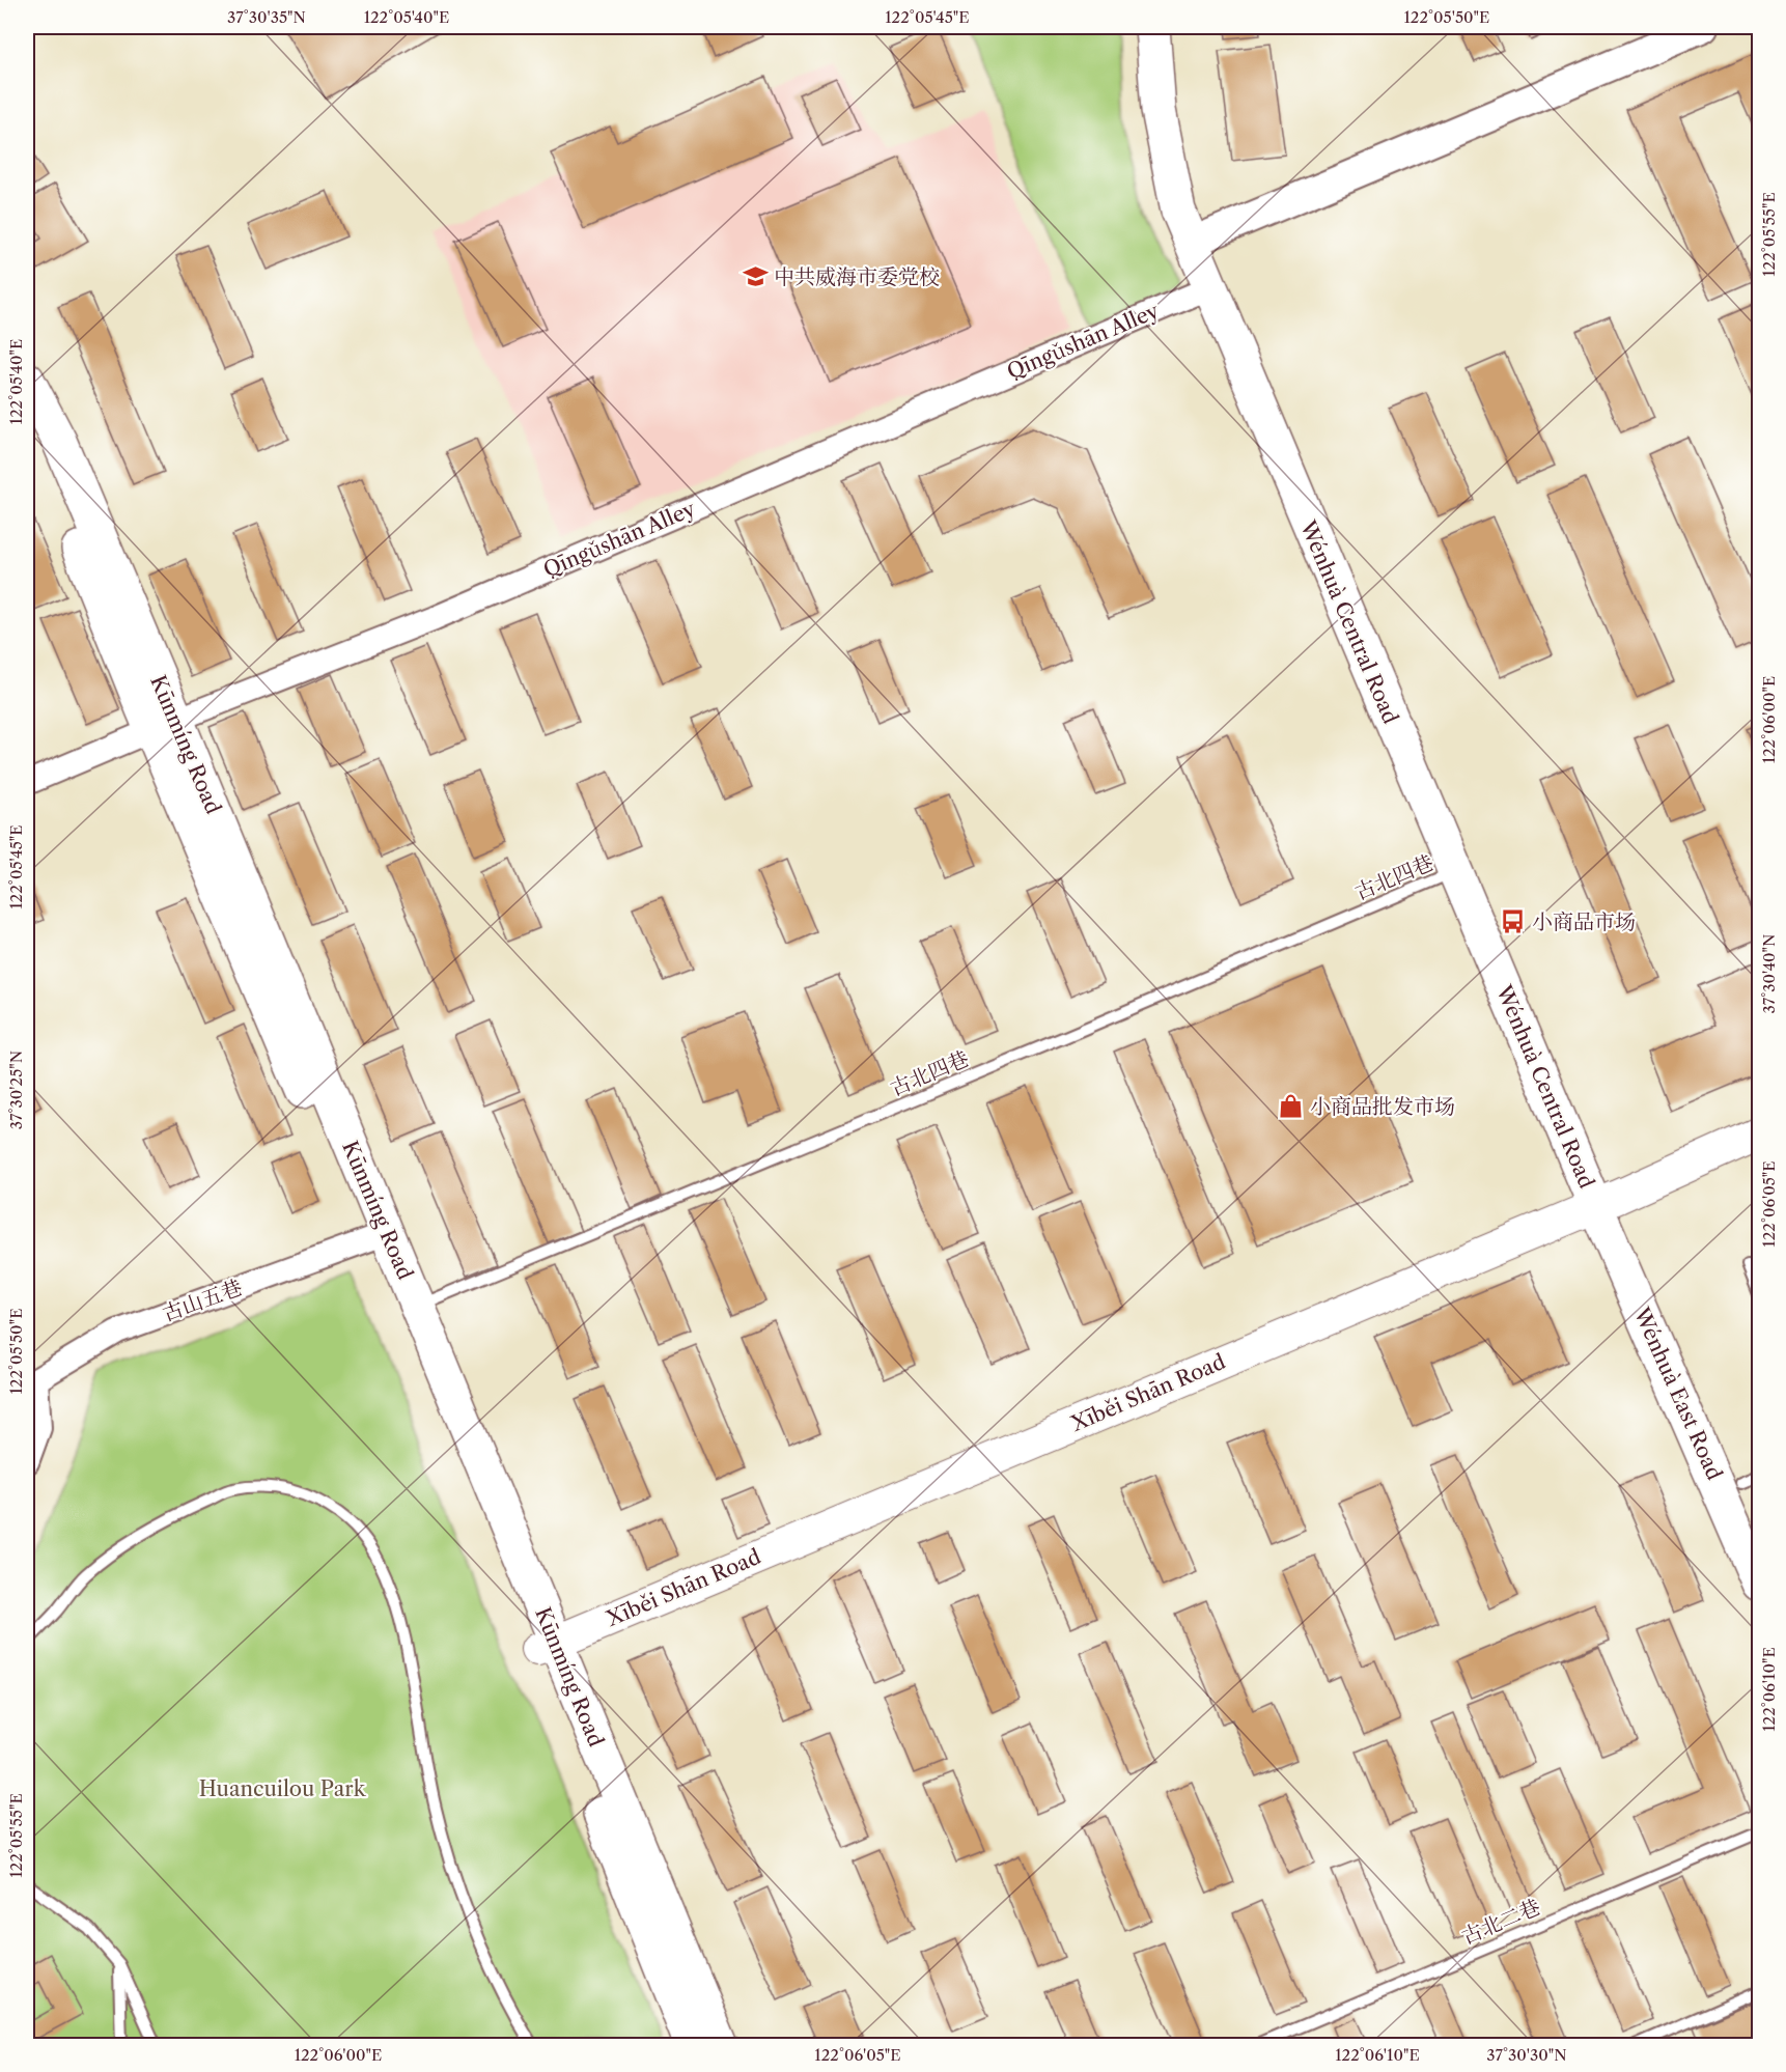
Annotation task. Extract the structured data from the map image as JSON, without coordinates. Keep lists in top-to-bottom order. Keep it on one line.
{"streets":{"main road":["Wénhuà Central Road","Kūnmíng Road","Xīběi Shān Road","Wénhuà East Road"],"street":["Qīngǔshān Alley","古山五巷"],"lane":["古北四巷","古北二巷"]},"crossings":[["Qīngǔshān Alley","Wénhuà Central Road"],["Qīngǔshān Alley","Kūnmíng Road"],["Wénhuà Central Road","古北四巷"],["Wénhuà Central Road","Xīběi Shān Road"],["Wénhuà Central Road","Wénhuà East Road"],["Kūnmíng Road","古北四巷"],["Kūnmíng Road","古山五巷"],["Kūnmíng Road","Xīběi Shān Road"],["Xīběi Shān Road","Wénhuà East Road"]],"parks":["Huancuilou Park"],"places":{"school or university":["中共威海市委党校"],"bus stop":["小商品市场"],"shop":["小商品批发市场"]},"coordinates":["37°30'35\"N","122°05'40\"E","122°05'45\"E","122°05'50\"E","122°05'55\"E","122°06'00\"E","37°30'40\"N","37°30'25\"N","122°06'05\"E","122°06'10\"E","37°30'30\"N"]}
